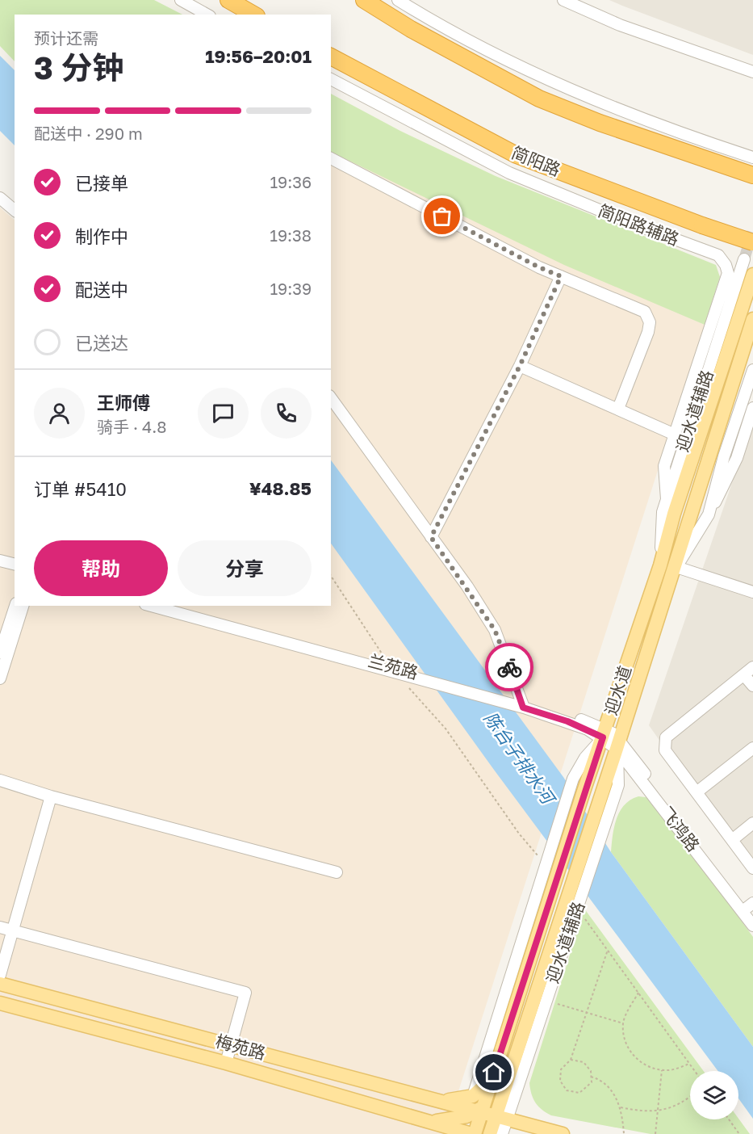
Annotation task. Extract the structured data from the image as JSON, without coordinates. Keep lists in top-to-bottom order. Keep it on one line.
{"streets":{"highway":["简阳路"],"main road":["迎水道","梅苑路"],"street":["简阳路辅路","迎水道辅路","兰苑路","飞鸿路"]},"crossings":[["简阳路辅路","迎水道辅路"],["迎水道辅路","迎水道"],["迎水道辅路","飞鸿路"],["迎水道辅路","梅苑路"],["兰苑路","迎水道"],["兰苑路","飞鸿路"],["迎水道","飞鸿路"],["迎水道","梅苑路"]],"water":["陈台子排水河"],"page":{"heading":["3 分钟","预计还需","19:56–20:01"],"panel":["王师傅","骑手 · 4.8","订单 #5410","¥48.85"],"bar":"配送中 · 290 m","list":[["已接单","19:36"],["制作中","19:38"],["配送中","19:39"],"已送达"],"buttons":["帮助","分享"]}}
